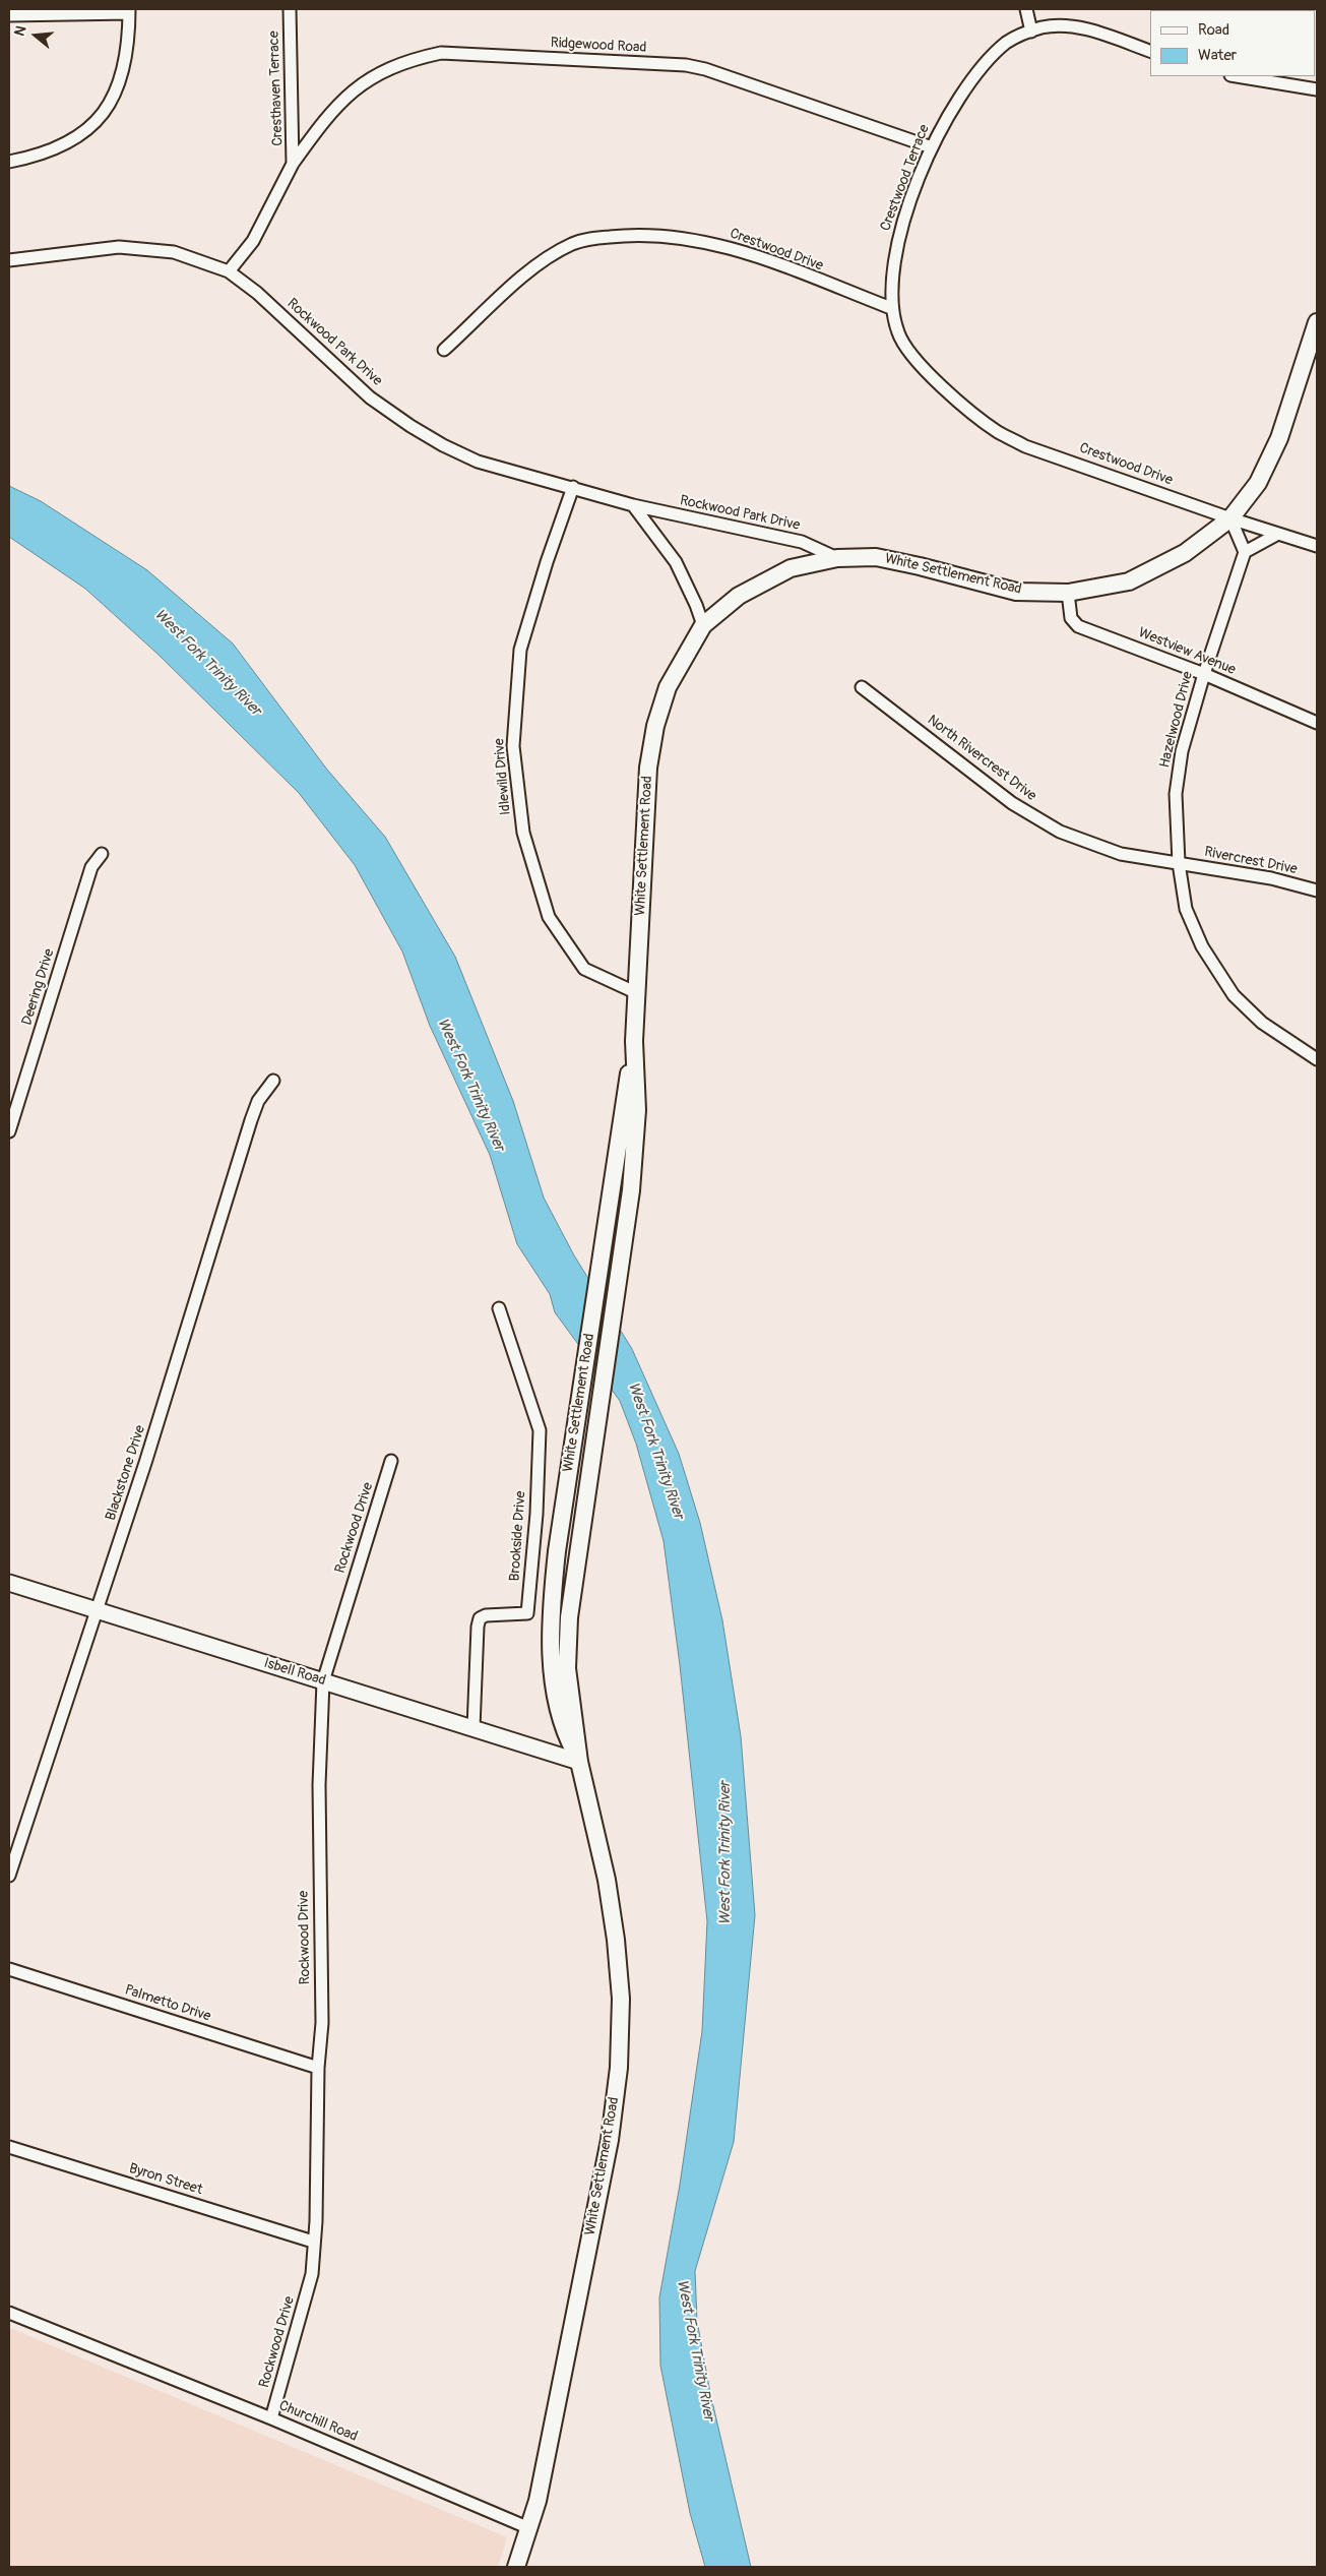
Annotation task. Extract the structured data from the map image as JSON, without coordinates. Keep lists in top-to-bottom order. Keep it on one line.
{"streets":{"main road":["White Settlement Road"],"street":["Ridgewood Road","Cresthaven Terrace","Crestwood Terrace","Crestwood Drive","Rockwood Park Drive","Westview Avenue","Hazelwood Drive","North Rivercrest Drive","Idlewild Drive","Rivercrest Drive","Deering Drive","Blackstone Drive","Rockwood Drive","Brookside Drive","Isbell Road","Palmetto Drive","Byron Street","Churchill Road"]},"crossings":[["Ridgewood Road","Cresthaven Terrace"],["Ridgewood Road","Crestwood Terrace"],["Cresthaven Terrace","Rockwood Park Drive"],["Crestwood Terrace","Crestwood Drive"],["Crestwood Drive","White Settlement Road"],["Rockwood Park Drive","White Settlement Road"],["Rockwood Park Drive","Idlewild Drive"],["White Settlement Road","Westview Avenue"],["White Settlement Road","Idlewild Drive"],["White Settlement Road","Isbell Road"],["White Settlement Road","Churchill Road"],["Westview Avenue","Hazelwood Drive"],["Hazelwood Drive","North Rivercrest Drive"],["Hazelwood Drive","Rivercrest Drive"],["North Rivercrest Drive","Rivercrest Drive"],["Blackstone Drive","Isbell Road"],["Rockwood Drive","Isbell Road"],["Rockwood Drive","Palmetto Drive"],["Rockwood Drive","Byron Street"],["Rockwood Drive","Churchill Road"],["Brookside Drive","Isbell Road"]],"water":["West Fork Trinity River"],"legend":["Road","Water"],"north":"left"}
